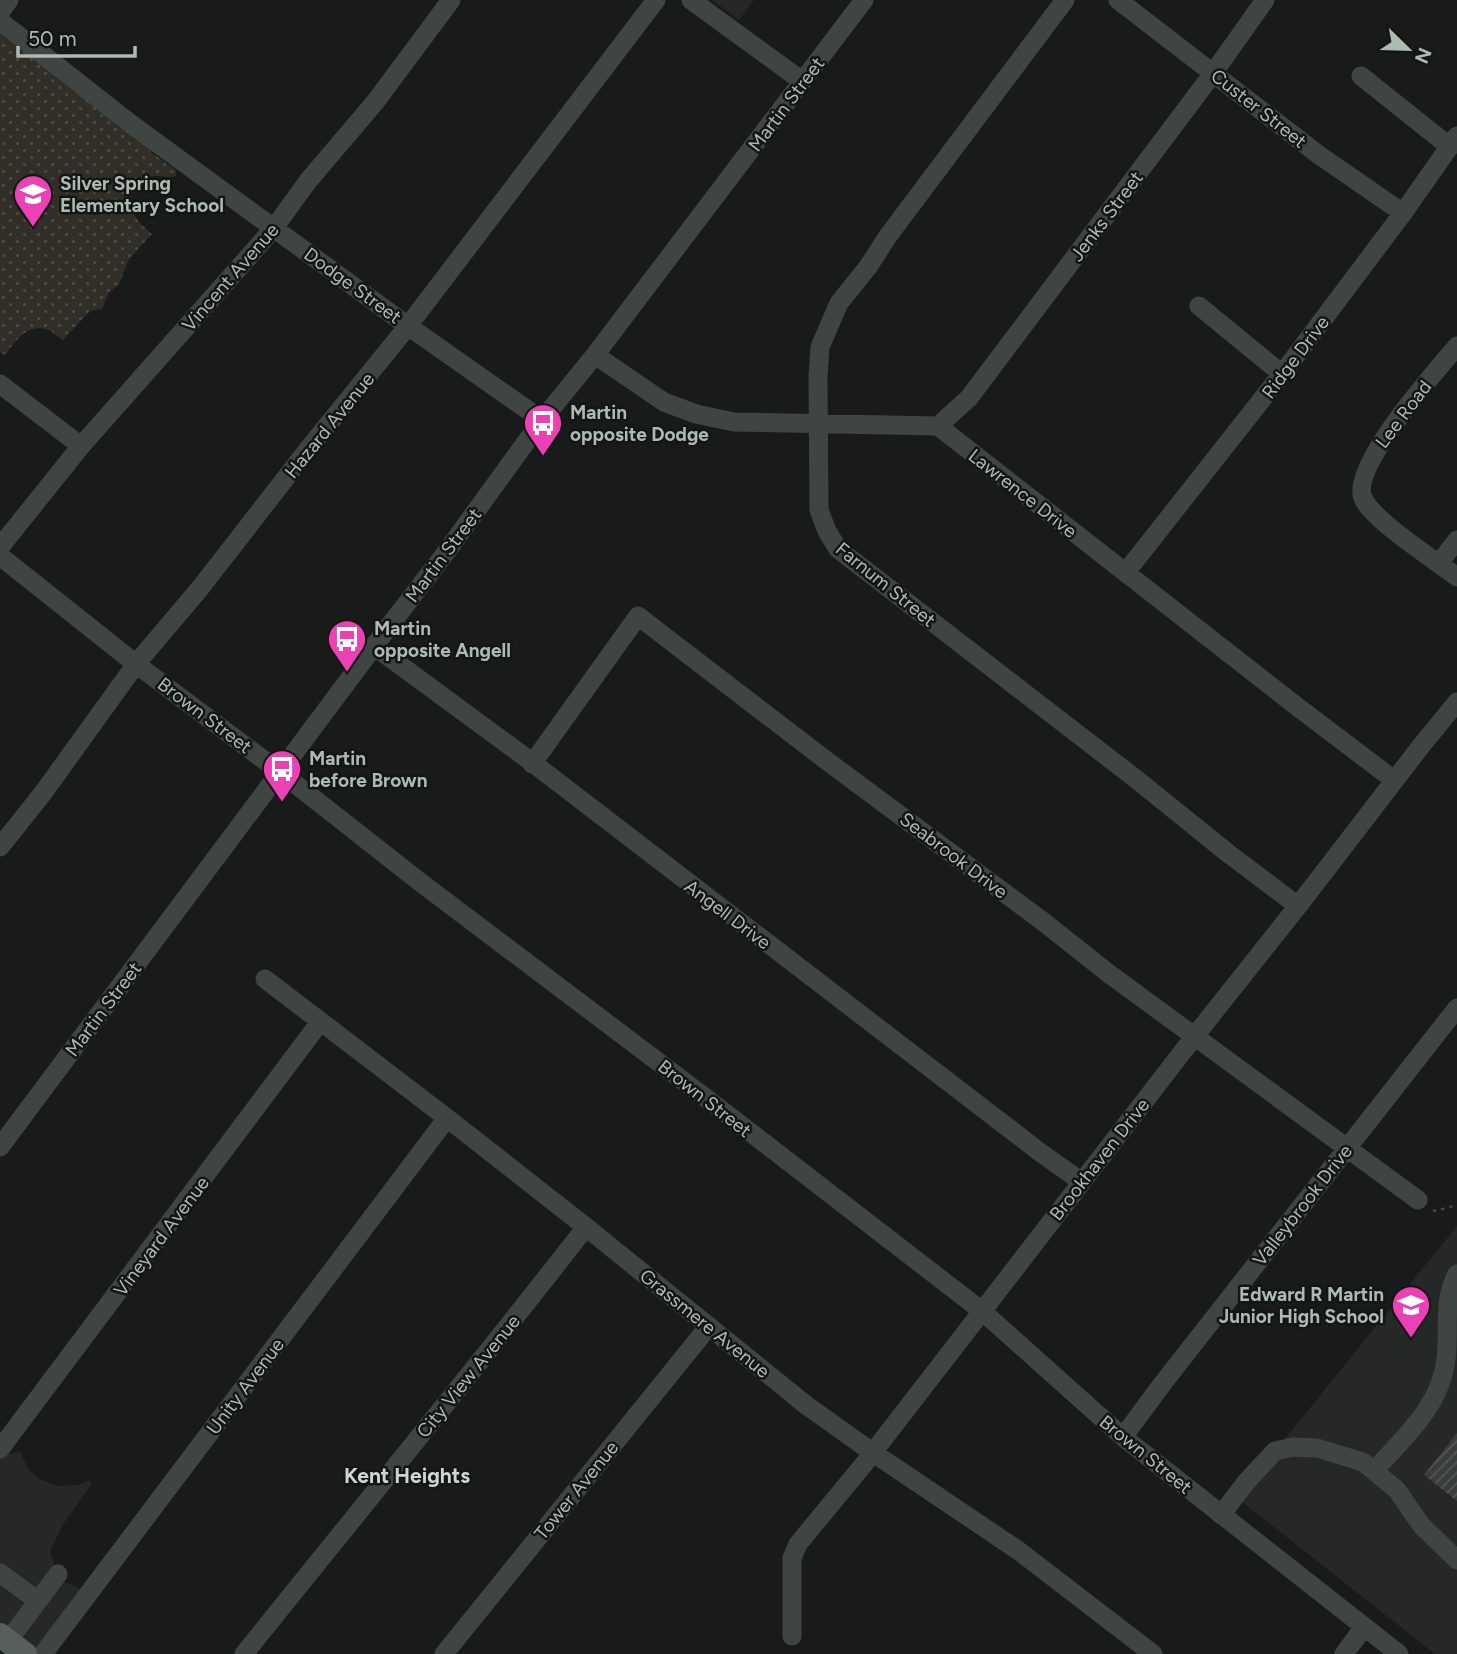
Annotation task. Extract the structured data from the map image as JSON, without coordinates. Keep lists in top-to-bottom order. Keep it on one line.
{"streets":{"street":["Martin Street","Custer Street","Jenks Street","Vincent Avenue","Dodge Street","Ridge Drive","Lee Road","Hazard Avenue","Lawrence Drive","Farnum Street","Brown Street","Seabrook Drive","Angell Drive","Brookhaven Drive","Valleybrook Drive","Vineyard Avenue","Grassmere Avenue","City View Avenue","Unity Avenue","Tower Avenue"]},"crossings":[["Martin Street","Dodge Street"],["Martin Street","Brown Street"],["Martin Street","Angell Drive"],["Custer Street","Jenks Street"],["Custer Street","Ridge Drive"],["Jenks Street","Lawrence Drive"],["Vincent Avenue","Dodge Street"],["Dodge Street","Hazard Avenue"],["Ridge Drive","Lawrence Drive"],["Hazard Avenue","Brown Street"],["Lawrence Drive","Brookhaven Drive"],["Farnum Street","Brookhaven Drive"],["Brown Street","Brookhaven Drive"],["Brown Street","Valleybrook Drive"],["Seabrook Drive","Angell Drive"],["Seabrook Drive","Brookhaven Drive"],["Seabrook Drive","Valleybrook Drive"],["Angell Drive","Brookhaven Drive"],["Brookhaven Drive","Grassmere Avenue"],["Vineyard Avenue","Grassmere Avenue"],["Grassmere Avenue","City View Avenue"],["Grassmere Avenue","Unity Avenue"],["Grassmere Avenue","Tower Avenue"]],"districts":["Kent Heights"],"places":{"school or university":["Silver Spring Elementary School","Edward R Martin Junior High School"],"bus stop":["Martin opposite Dodge","Martin opposite Angell","Martin before Brown"]},"scale_bar":"50 m","north":"bottom right"}
